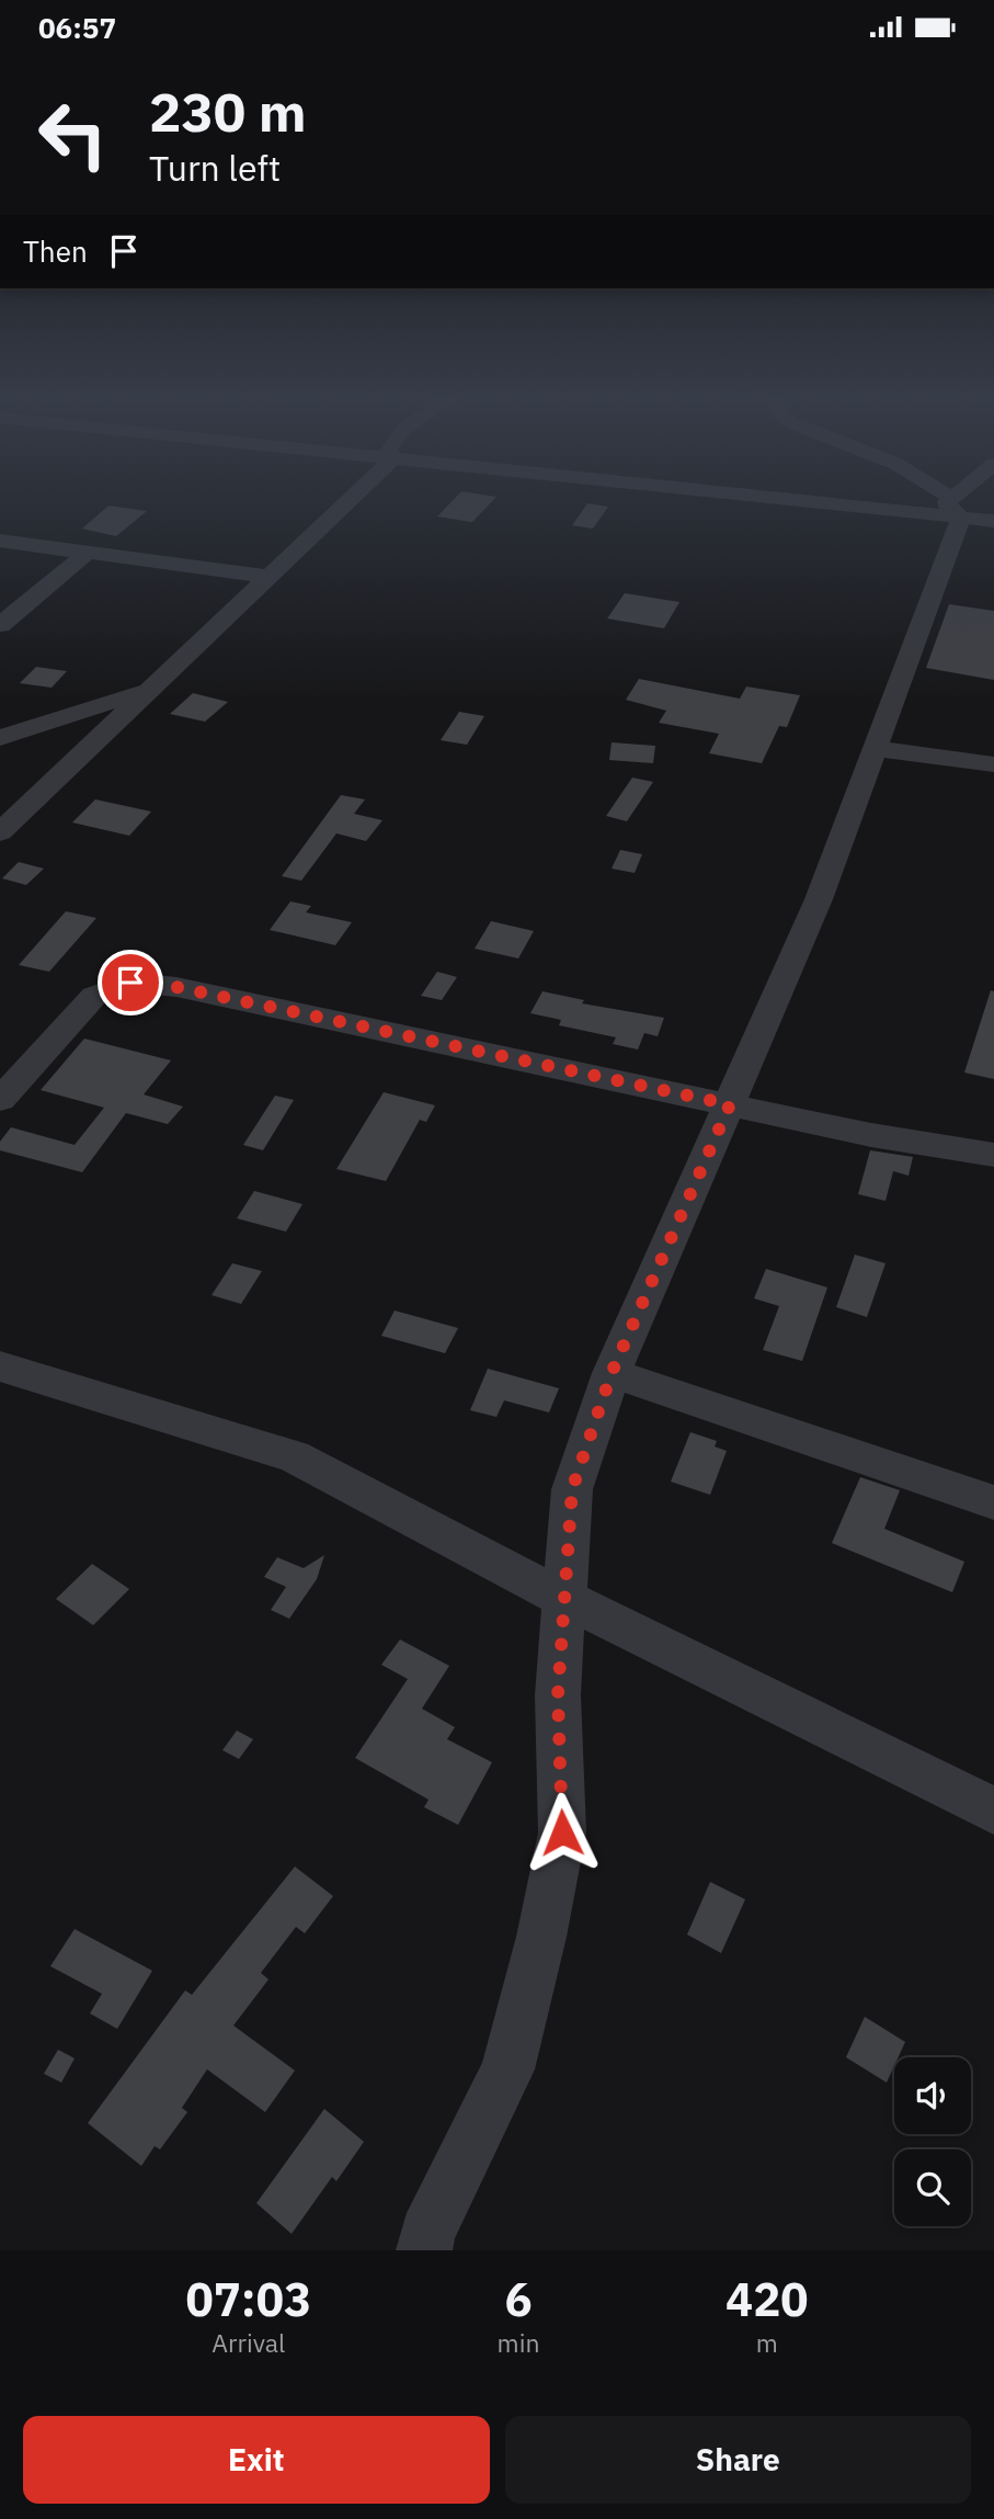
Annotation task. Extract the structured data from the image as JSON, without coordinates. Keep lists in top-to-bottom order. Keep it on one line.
{"page":{"status":"06:57","turn":["230 m","Turn left"],"then":"Then","eta":["07:03","Arrival","6","min","420","m"],"buttons":["Exit","Share"]}}
